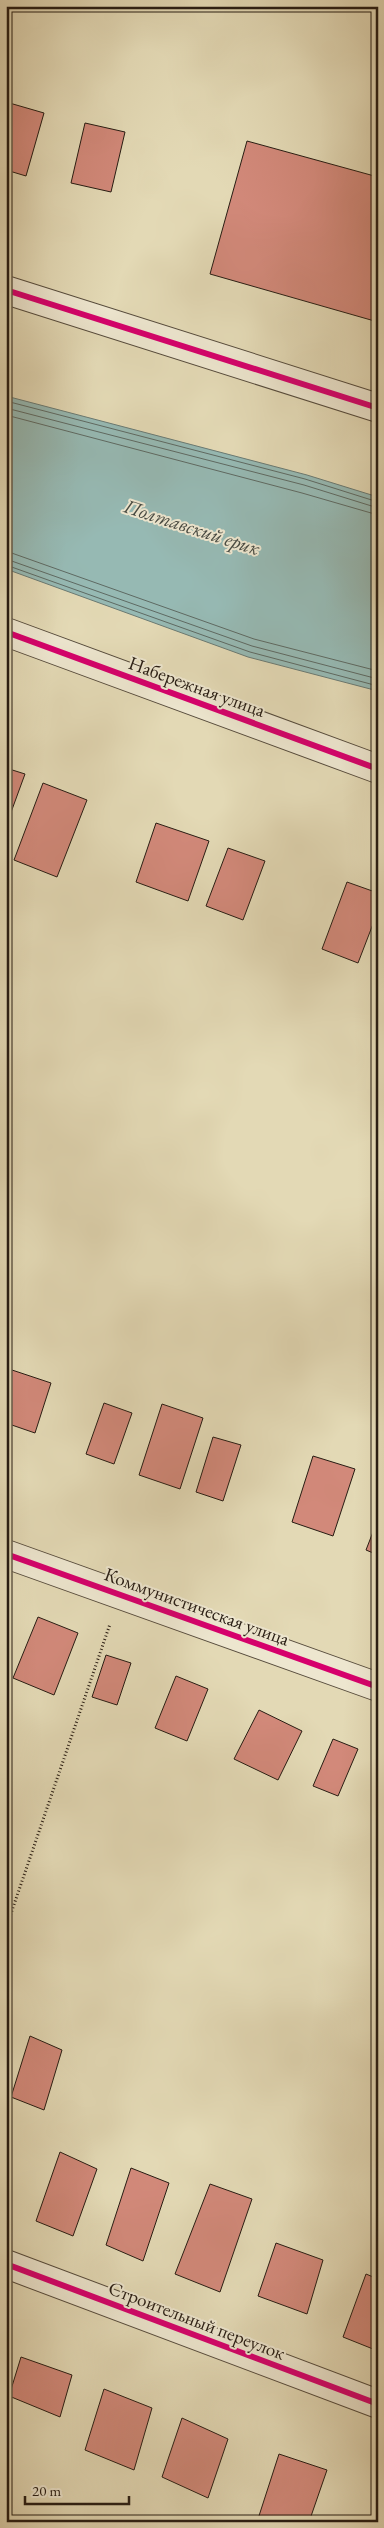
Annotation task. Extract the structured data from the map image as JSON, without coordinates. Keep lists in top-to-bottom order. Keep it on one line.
{"streets":{"street":["Набережная улица","Коммунистическая улица","Строительный переулок"]},"water":["Полтавский ерик"],"scale_bar":"20 m"}
